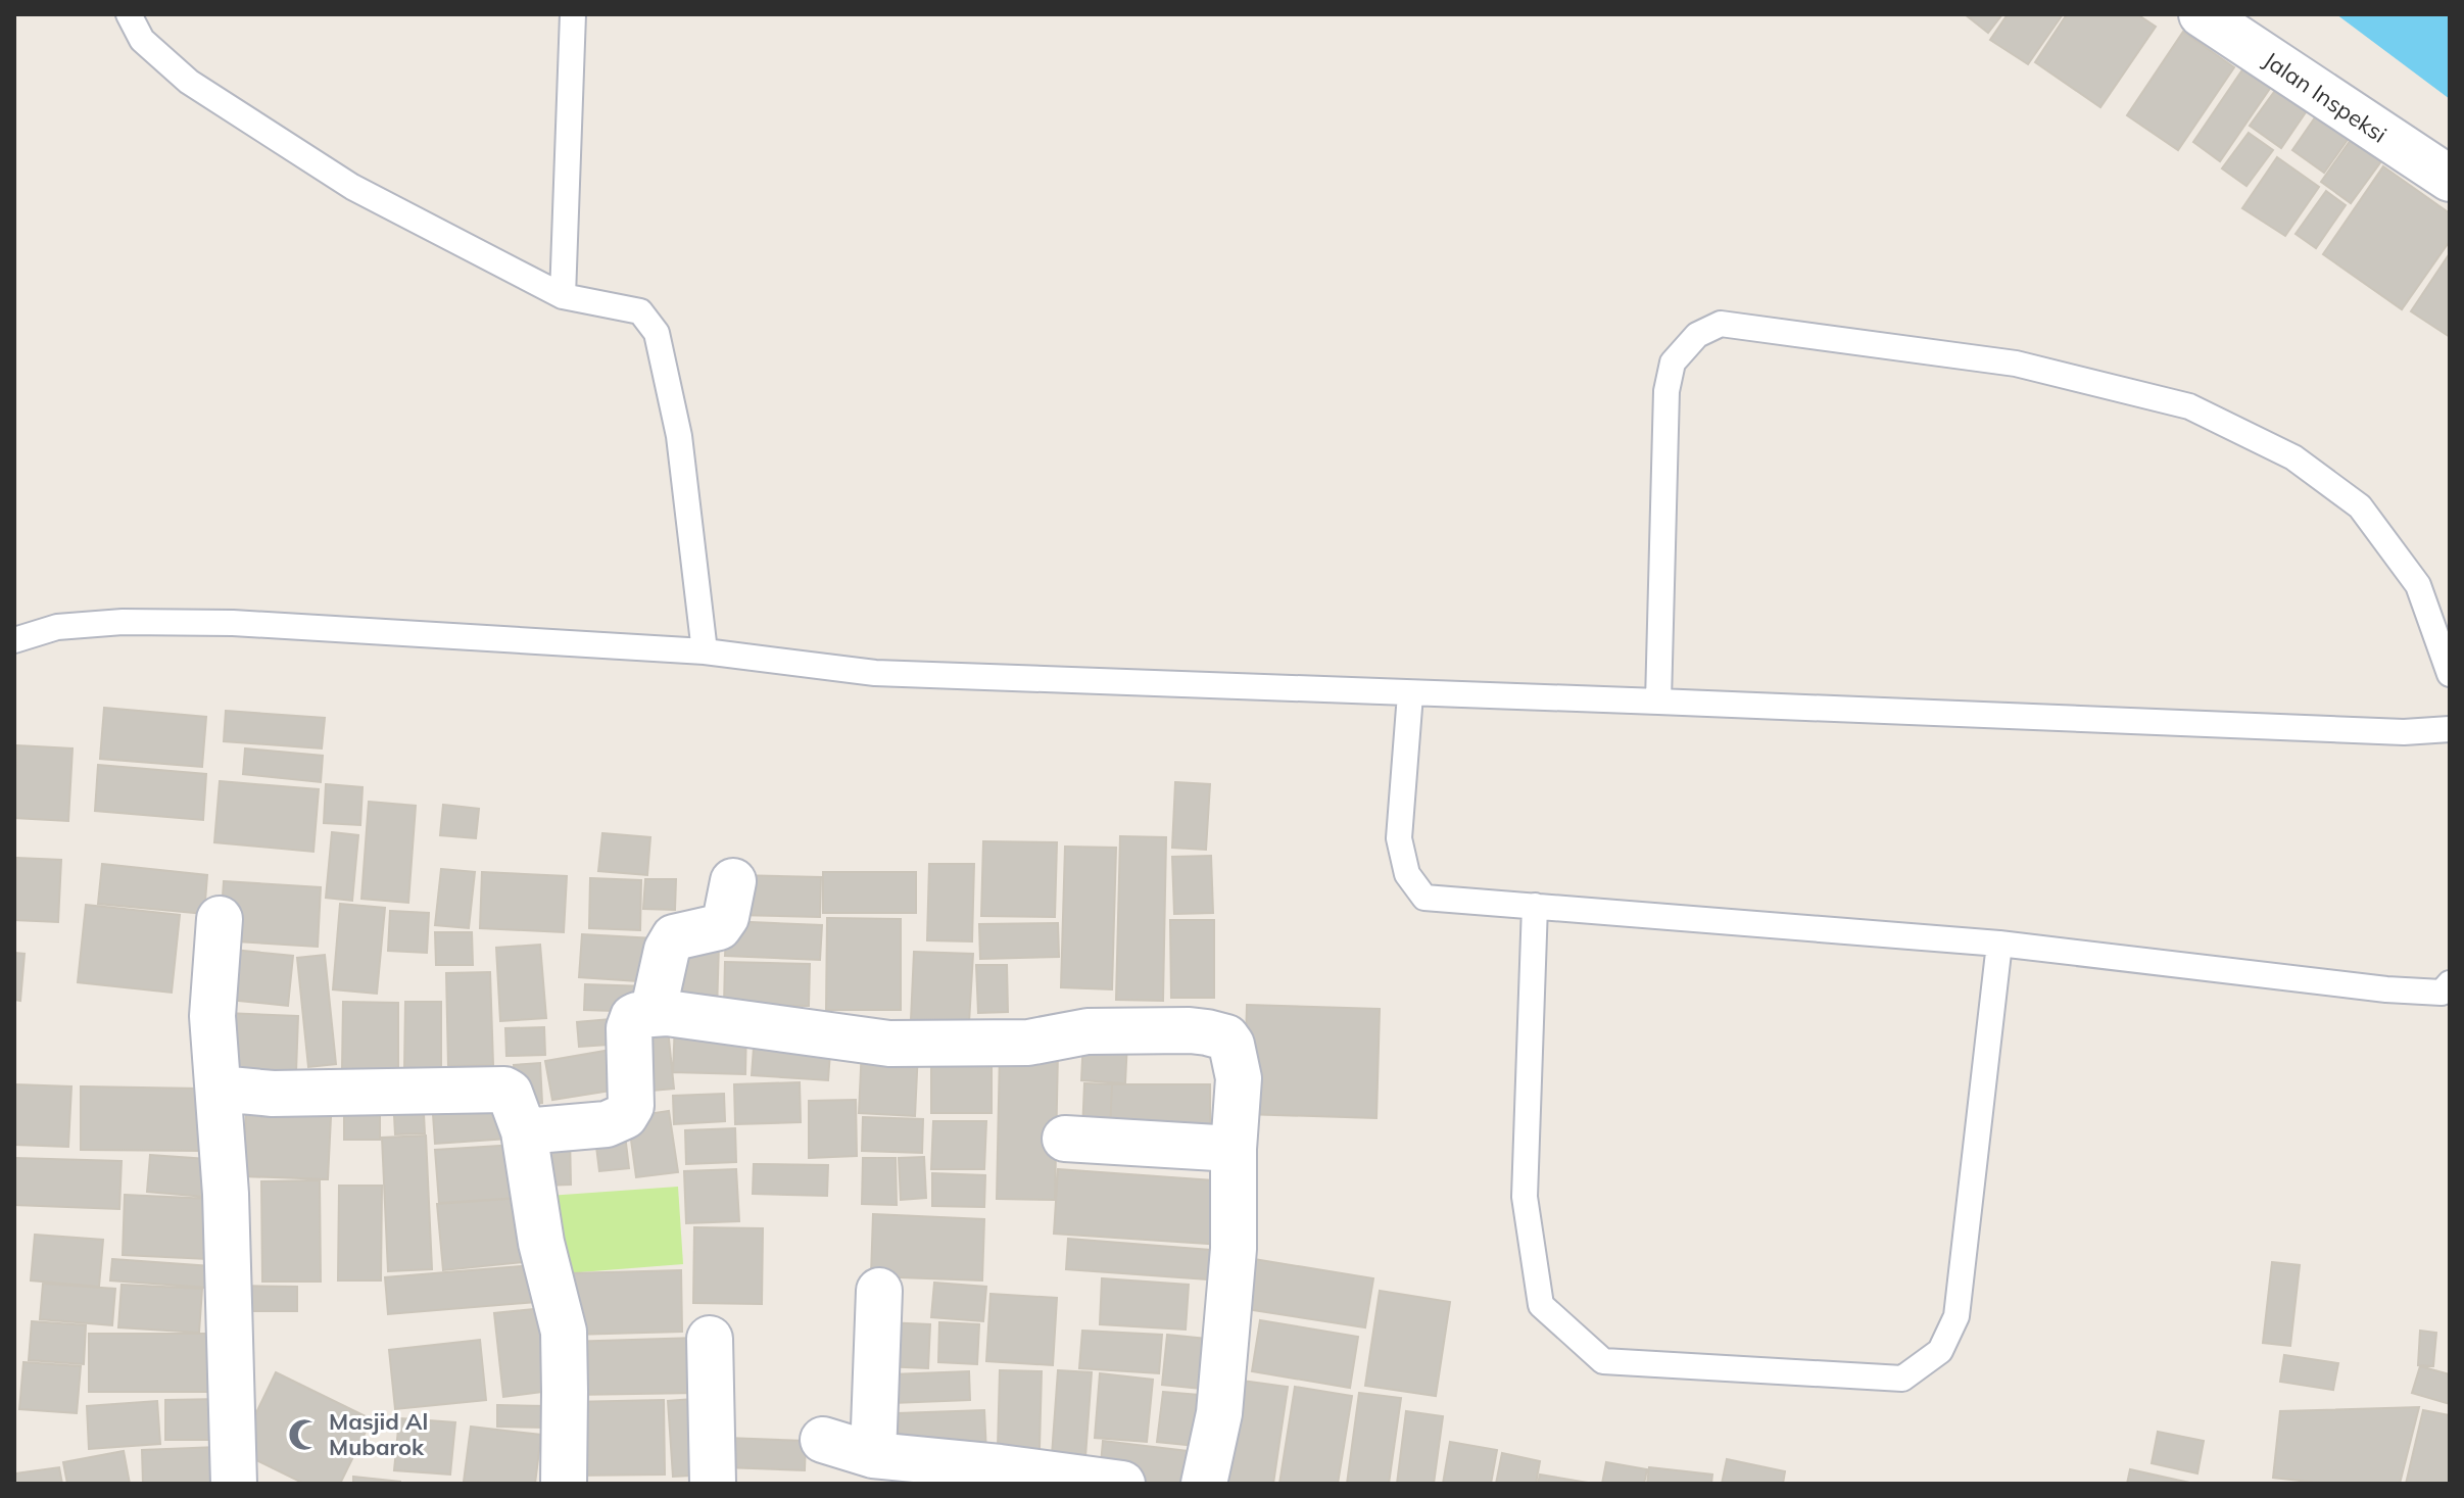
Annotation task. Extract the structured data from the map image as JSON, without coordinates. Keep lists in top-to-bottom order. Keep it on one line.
{"streets":{"street":["Jalan Inspeksi"]},"places":{"mosque":["Masjid Al Mubarok"]}}
